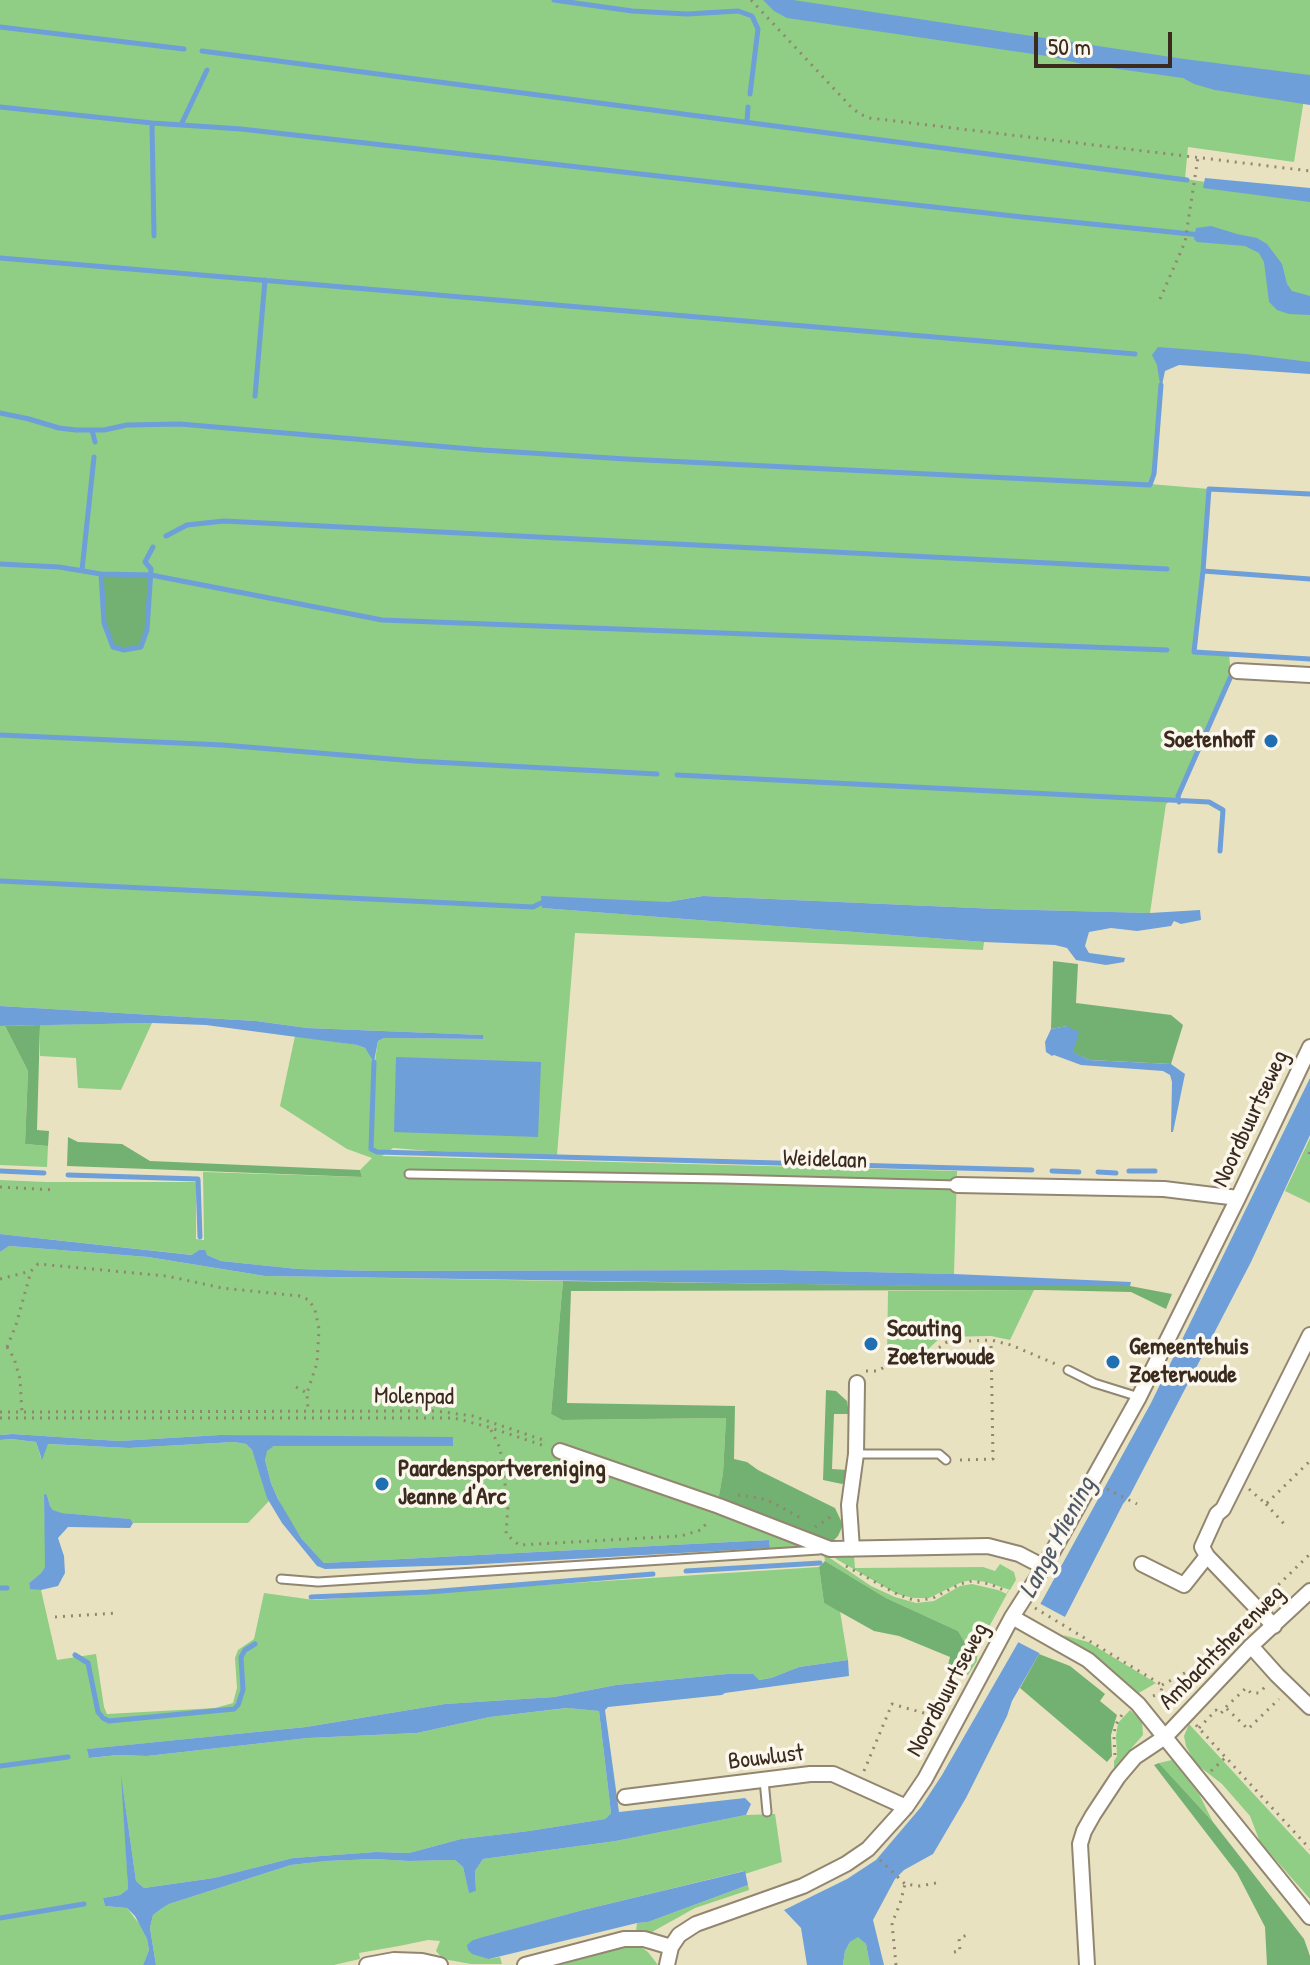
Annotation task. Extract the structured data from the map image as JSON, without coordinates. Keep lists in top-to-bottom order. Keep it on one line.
{"streets":{"street":["Noordbuurtseweg","Weidelaan","Ambachtsherenweg","Bouwlust"],"path":["Molenpad"]},"crossings":[["Noordbuurtseweg","Weidelaan"],["Noordbuurtseweg","Bouwlust"]],"water":["Lange Miening"],"places":["Soetenhoff","Scouting Zoeterwoude","Gemeentehuis Zoeterwoude","Paardensportvereniging Jeanne d'Arc"],"scale_bar":"50 m"}
